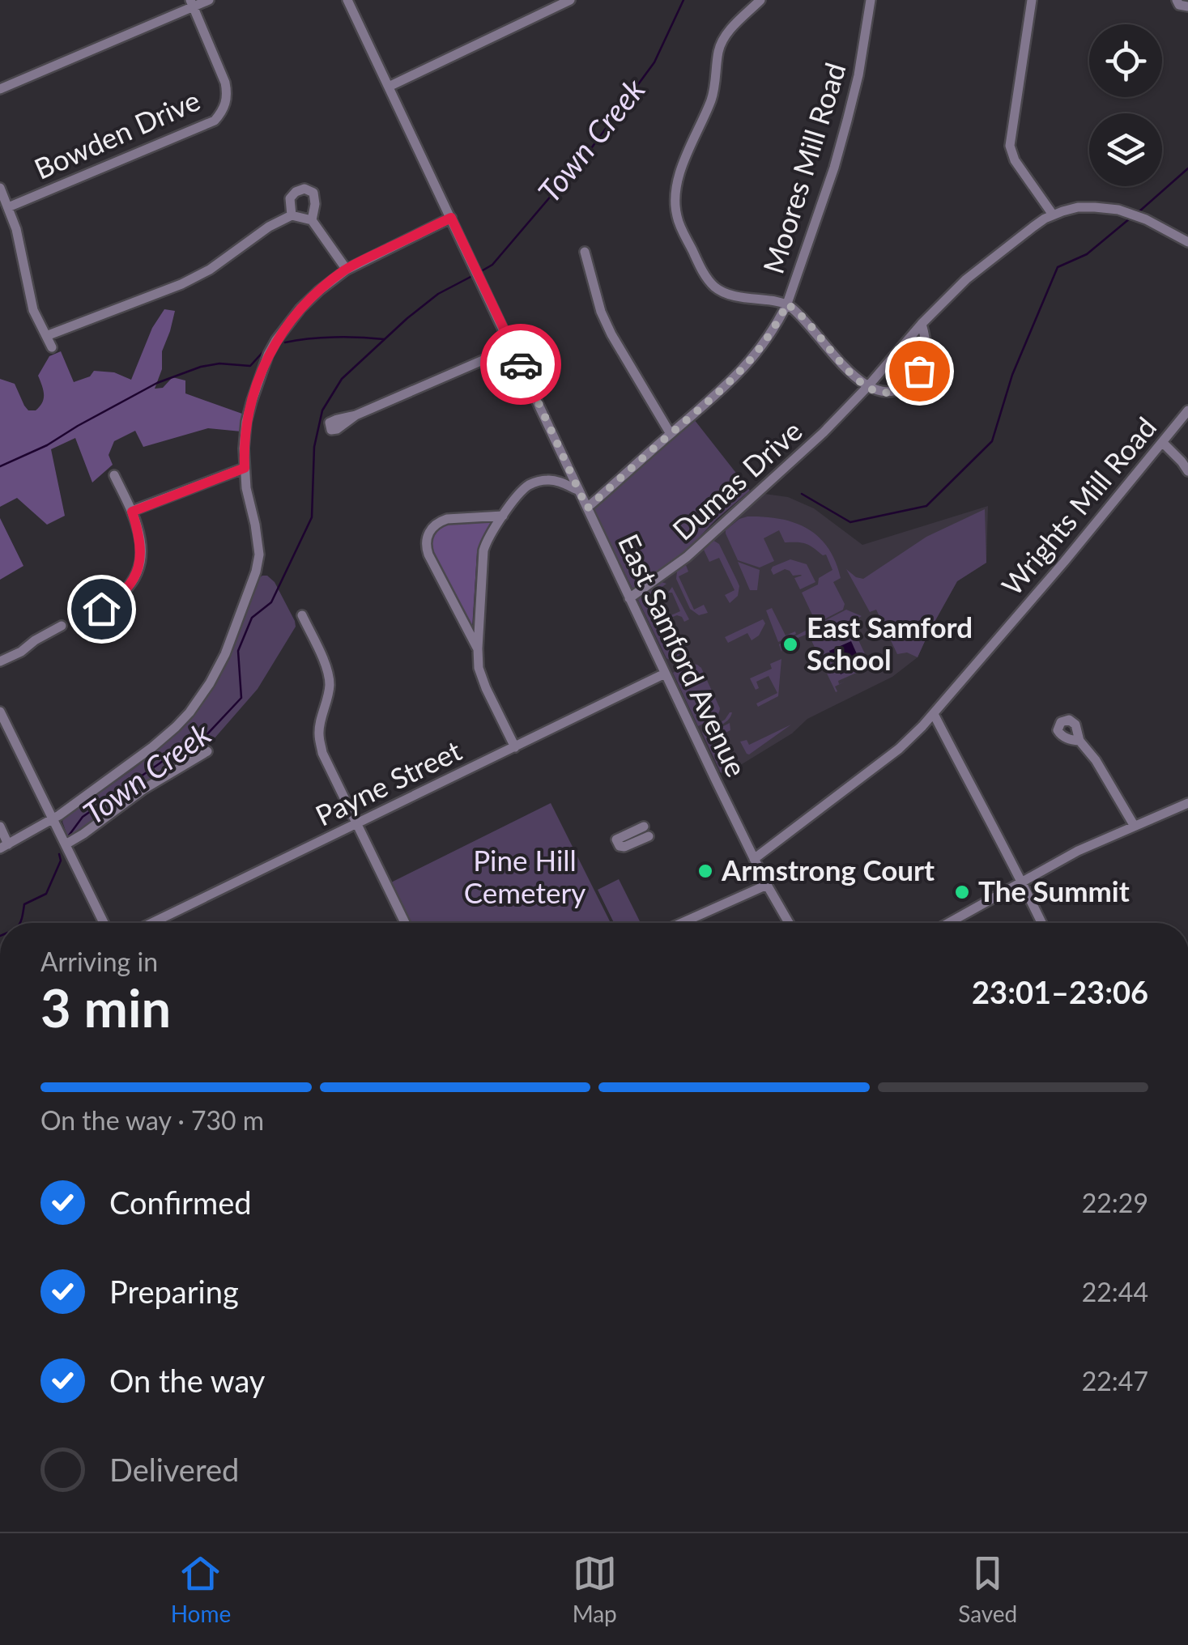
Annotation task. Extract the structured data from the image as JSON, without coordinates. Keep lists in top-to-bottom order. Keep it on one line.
{"streets":{"street":["Bowden Drive","Moores Mill Road","Dumas Drive","Wrights Mill Road","East Samford Avenue","Payne Street"]},"crossings":[["Moores Mill Road","East Samford Avenue"],["Dumas Drive","East Samford Avenue"],["Wrights Mill Road","East Samford Avenue"],["East Samford Avenue","Payne Street"]],"water":["Town Creek"],"parks":["Pine Hill Cemetery"],"places":["East Samford School","Armstrong Court","The Summit"],"page":{"heading":["3 min","Arriving in","23:01–23:06"],"bar":"On the way · 730 m","list":[["Confirmed","22:29"],["Preparing","22:44"],["On the way","22:47"],"Delivered"],"tabs":["Home","Map","Saved"]}}
